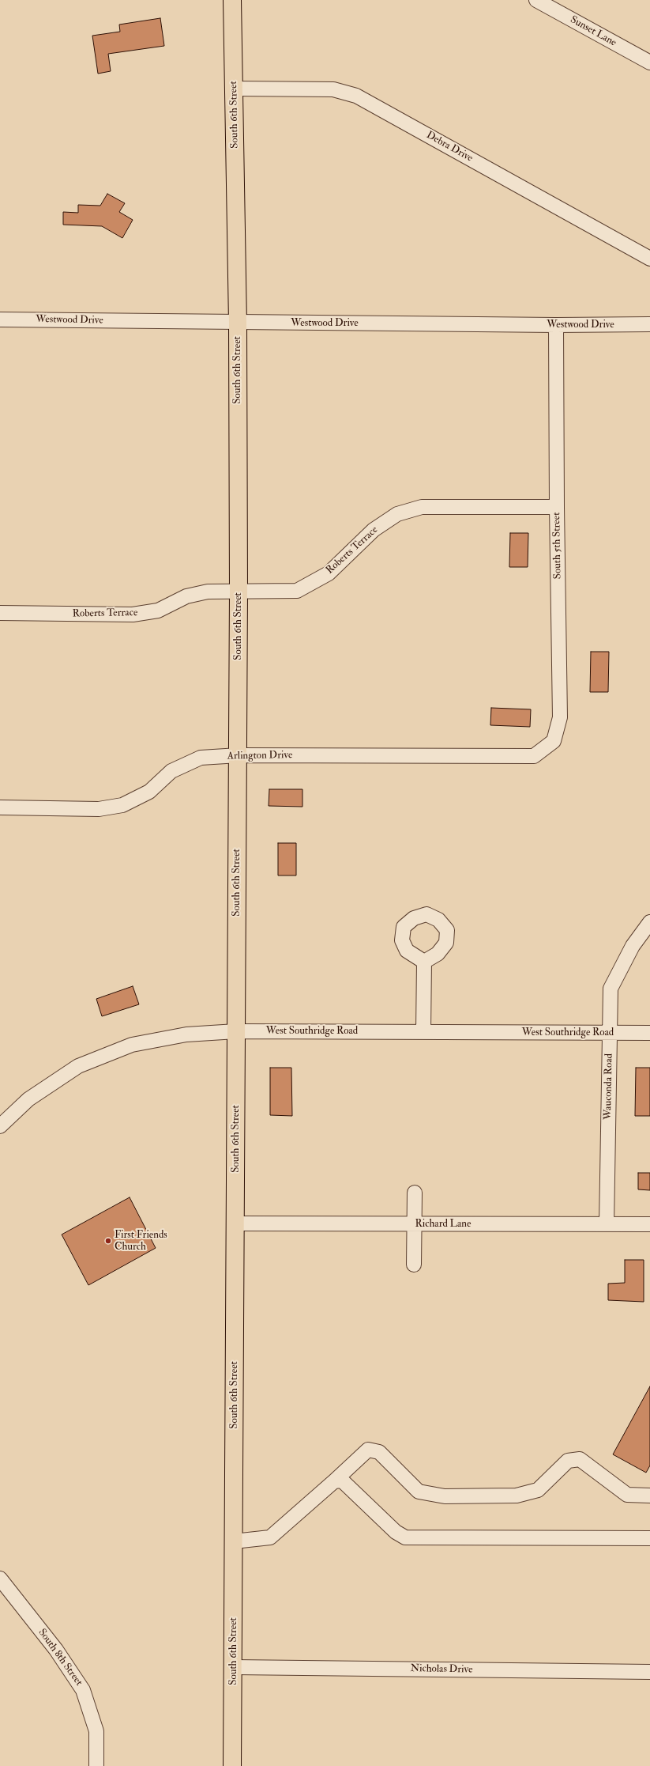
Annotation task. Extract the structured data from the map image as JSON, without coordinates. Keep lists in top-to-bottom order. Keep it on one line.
{"streets":{"main road":["South 6th Street"],"street":["Sunset Lane","Debra Drive","Westwood Drive","South 5th Street","Roberts Terrace","Arlington Drive","West Southridge Road","Wauconda Road","Richard Lane","South 8th Street","Nicholas Drive"]},"crossings":[["South 6th Street","Debra Drive"],["South 6th Street","Westwood Drive"],["South 6th Street","Roberts Terrace"],["South 6th Street","Arlington Drive"],["South 6th Street","West Southridge Road"],["South 6th Street","Richard Lane"],["South 6th Street","Nicholas Drive"],["Westwood Drive","South 5th Street"],["South 5th Street","Roberts Terrace"],["South 5th Street","Arlington Drive"],["West Southridge Road","Wauconda Road"],["Wauconda Road","Richard Lane"]],"places":["First Friends Church"]}
